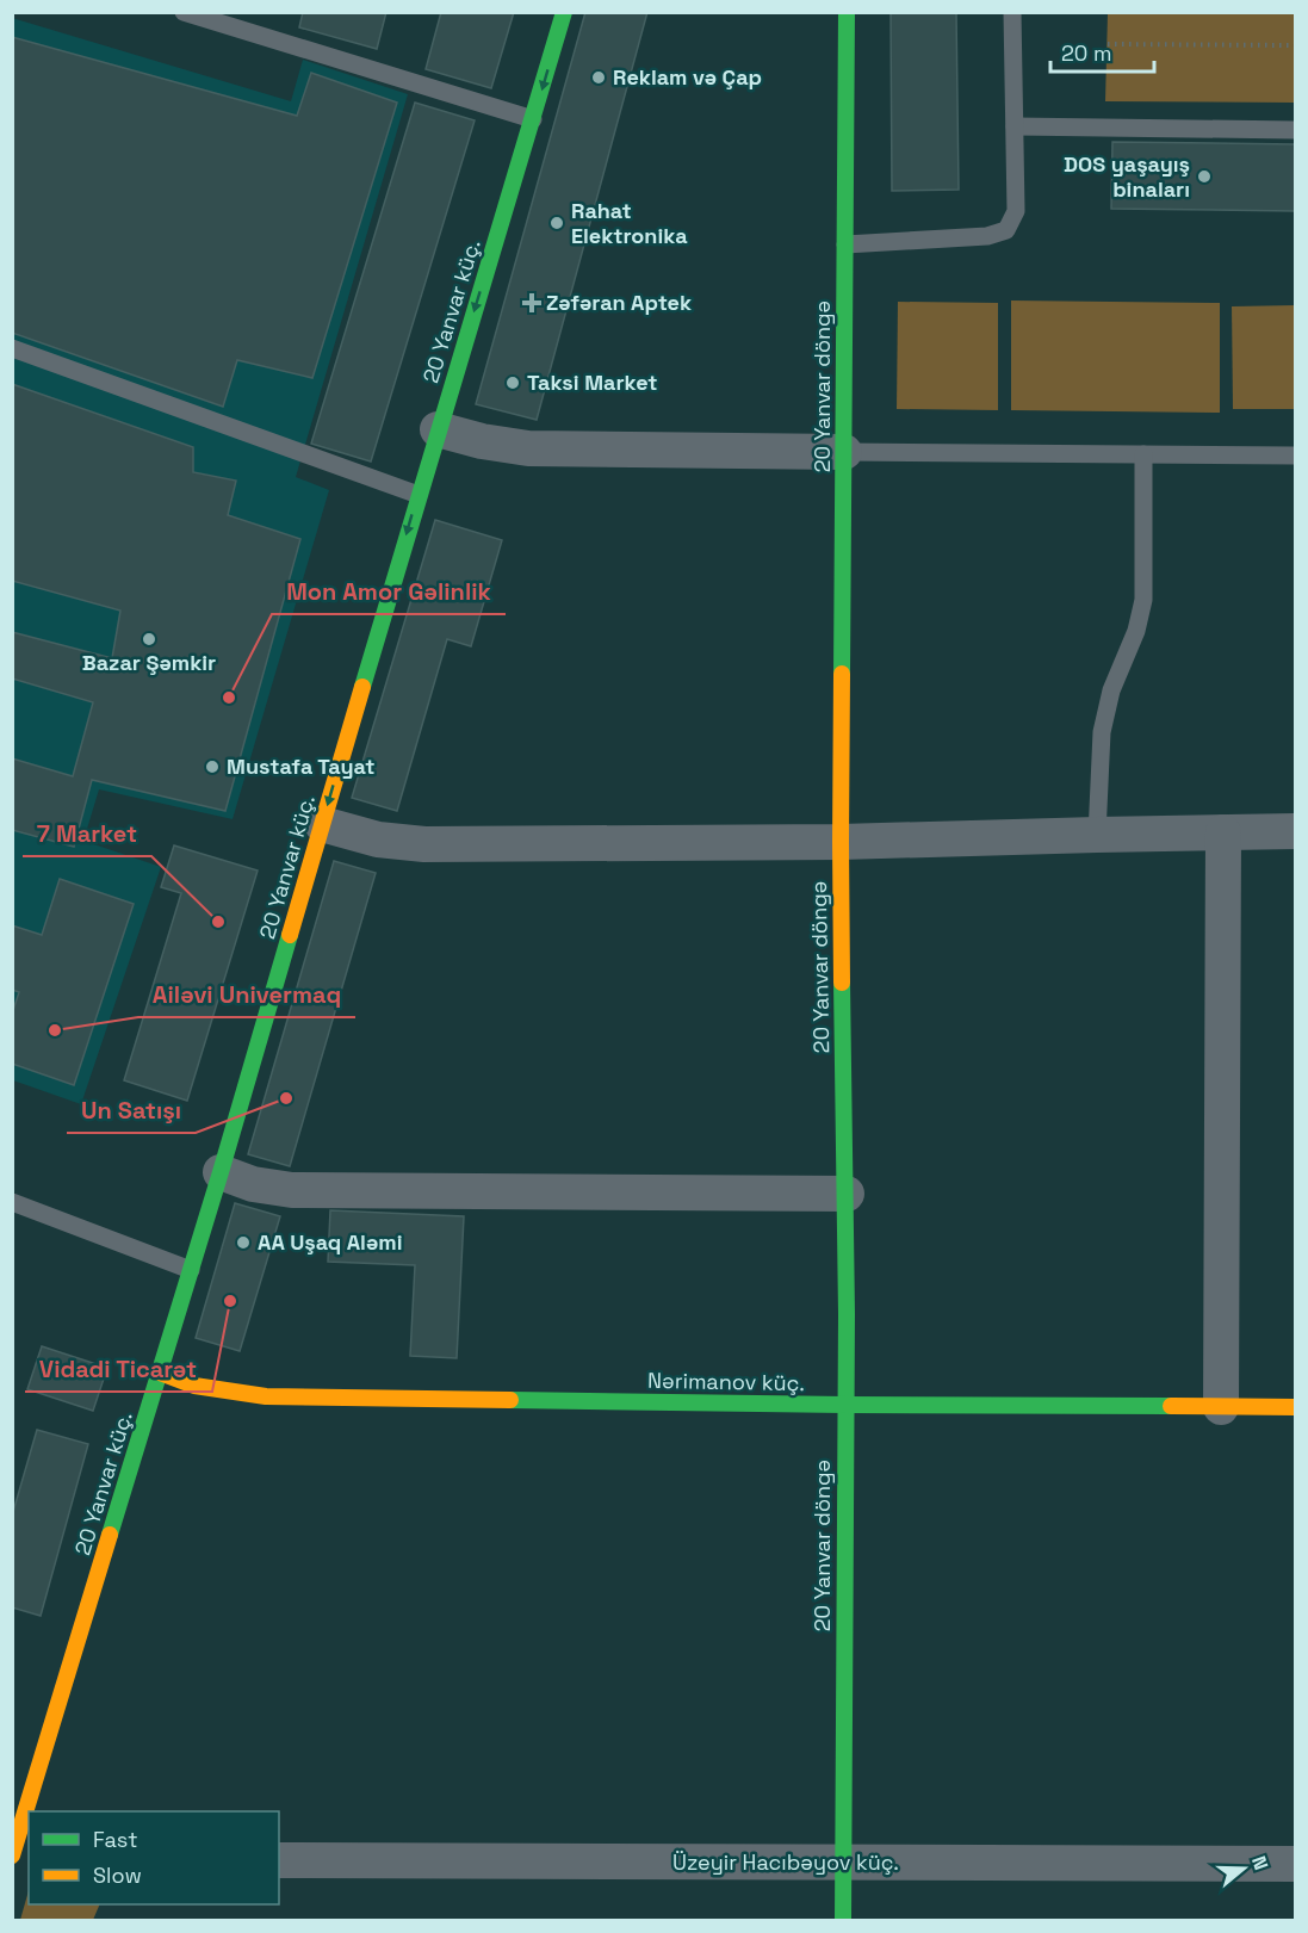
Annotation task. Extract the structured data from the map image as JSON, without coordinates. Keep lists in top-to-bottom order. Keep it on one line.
{"streets":{"street":["20 Yanvar küç.","20 Yanvar döngə","Nərimanov küç.","Üzeyir Hacıbəyov küç."]},"crossings":[["20 Yanvar küç.","Nərimanov küç."],["20 Yanvar döngə","Nərimanov küç."],["20 Yanvar döngə","Üzeyir Hacıbəyov küç."]],"one_way":["20 Yanvar küç."],"places":{"other":["Reklam və Çap","DOS yaşayış binaları","Rahat Elektronika","Taksi Market","Bazar Şəmkir","Mon Amor Gəlinlik","Mustafa Tayat","7 Market","Ailəvi Univermaq","Un Satışı","AA Uşaq Aləmi","Vidadi Ticarət"],"health":["Zəfəran Aptek"]},"legend":["Fast","Slow"],"scale_bar":"20 m","north":"right"}
